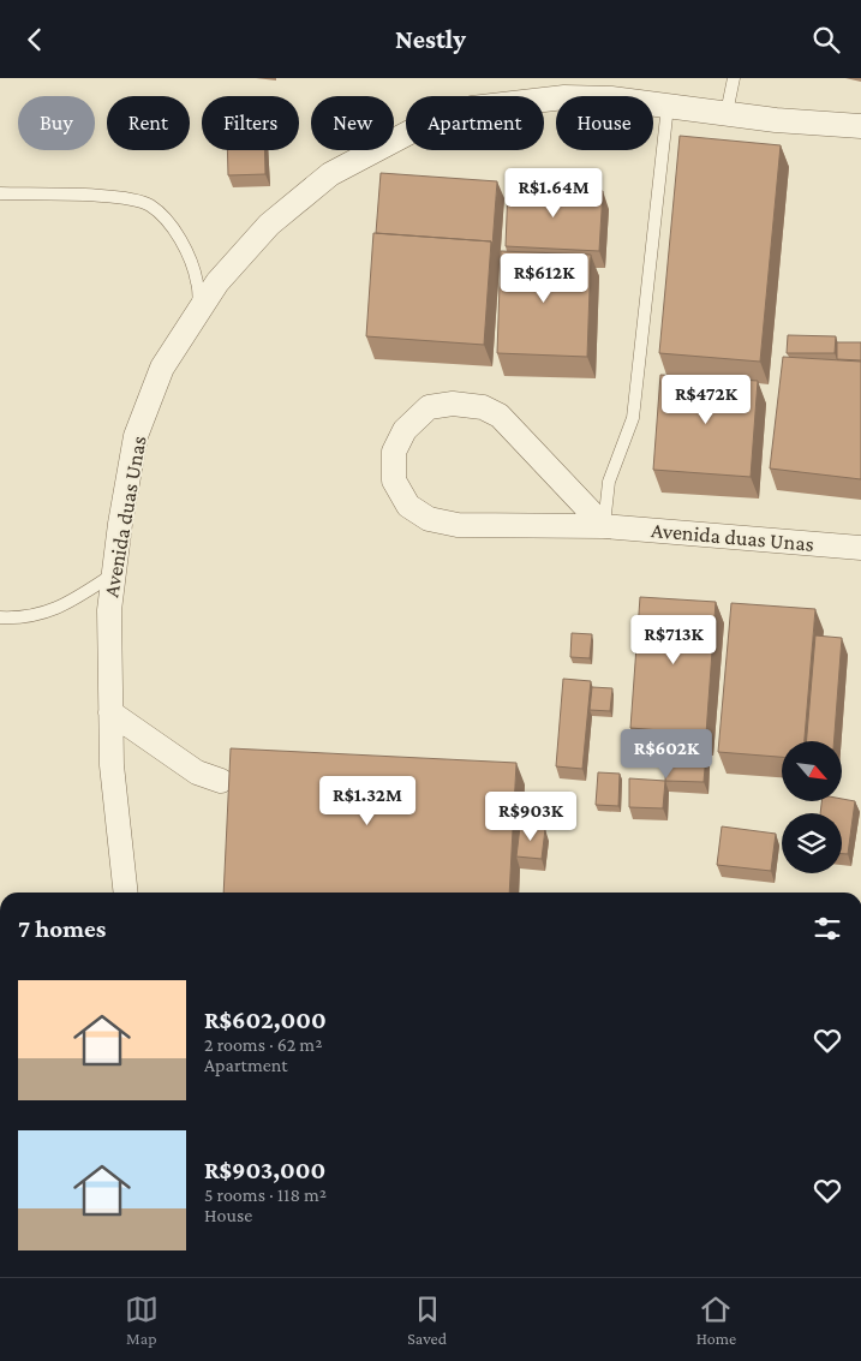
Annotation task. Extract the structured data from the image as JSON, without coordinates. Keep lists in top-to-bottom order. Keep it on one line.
{"streets":{"street":["Avenida duas Unas"]},"north":"bottom right","page":{"header":"Nestly","chip":["Buy","Rent","Filters","New","Apartment","House"],"price":["R$1.64M","R$612K","R$472K","R$713K","R$602K","R$1.32M","R$903K"],"heading":"7 homes","list":[{"name":"R$602,000","note":"2 rooms · 62 m² · Apartment"},{"name":"R$903,000","note":"5 rooms · 118 m² · House"}],"tabs":["Map","Saved","Home"]}}
